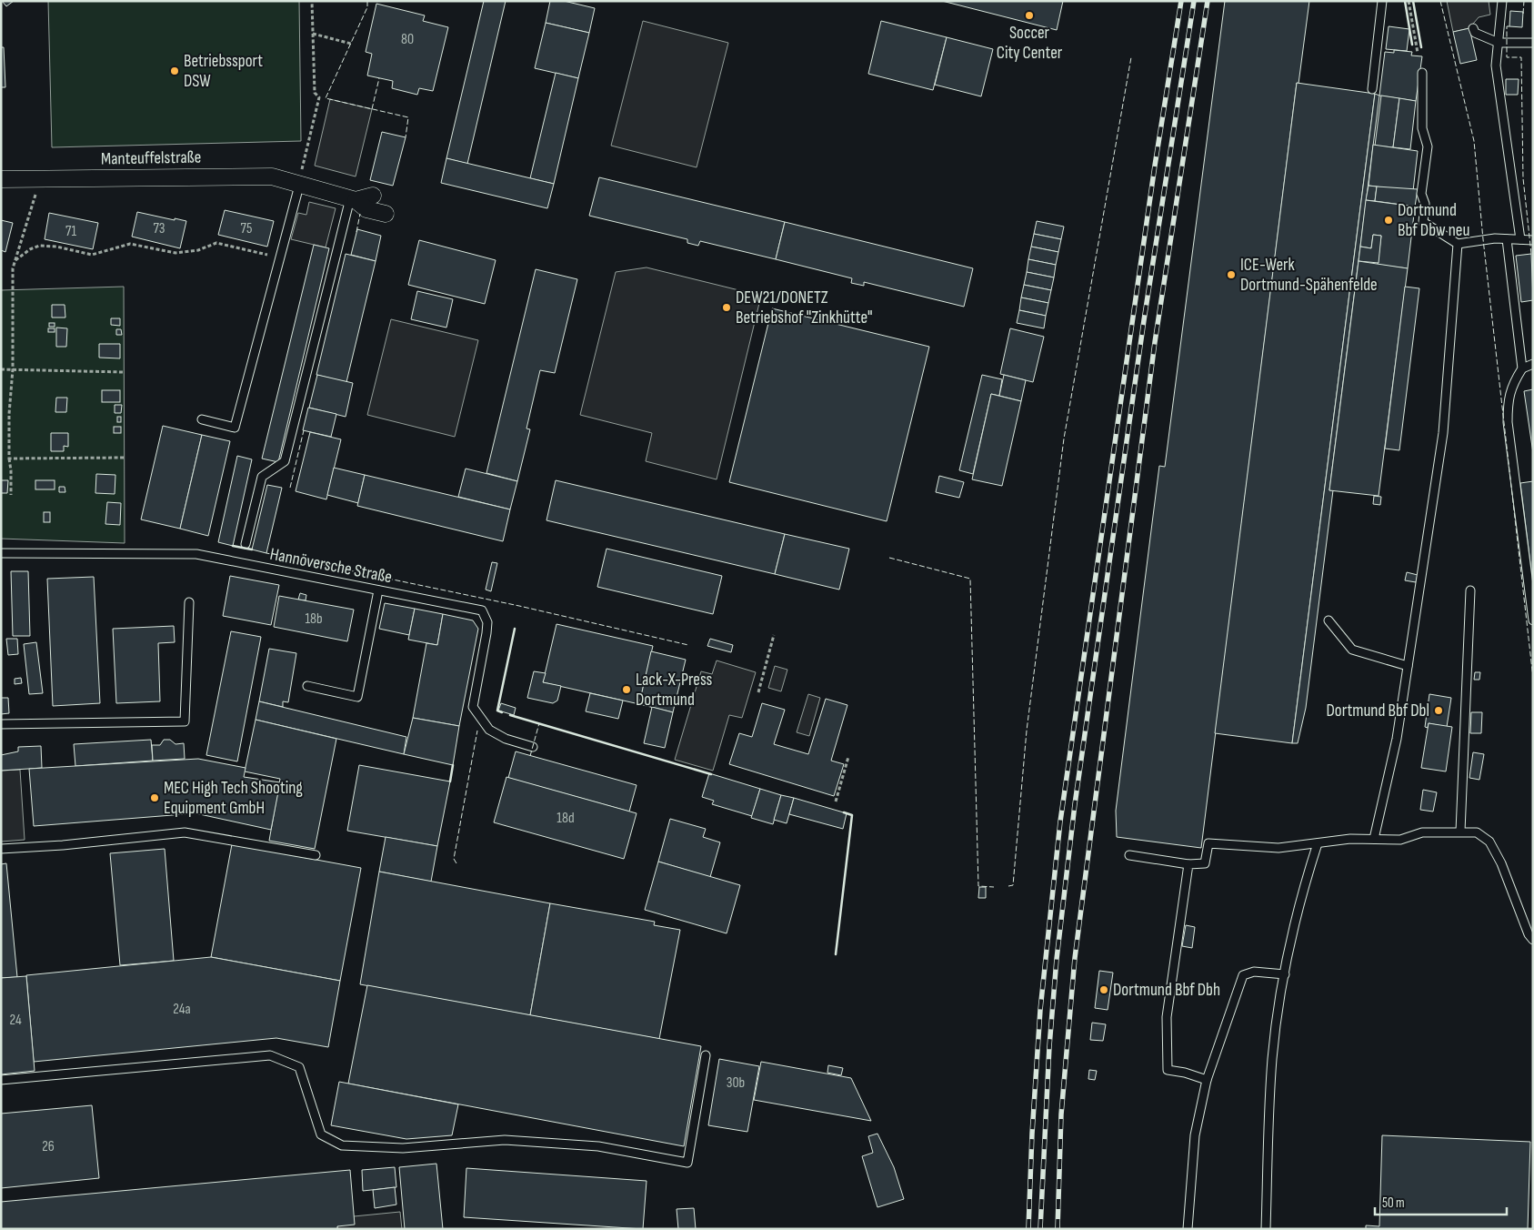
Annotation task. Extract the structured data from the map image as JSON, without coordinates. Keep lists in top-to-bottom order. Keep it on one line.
{"streets":{"street":["Manteuffelstraße"],"lane":["Hannöversche Straße"]},"places":["Soccer City Center","Betriebssport DSW","Dortmund Bbf Dbw neu","ICE-Werk Dortmund-Spähenfelde","DEW21/DONETZ Betriebshof \"Zinkhütte\"","Lack-X-Press Dortmund","Dortmund Bbf Dbl","MEC High Tech Shooting Equipment GmbH","Dortmund Bbf Dbh"],"house_numbers":["80","73","75","71","18b","18d","24a","24","30b","26"],"scale_bar":"50 m"}
